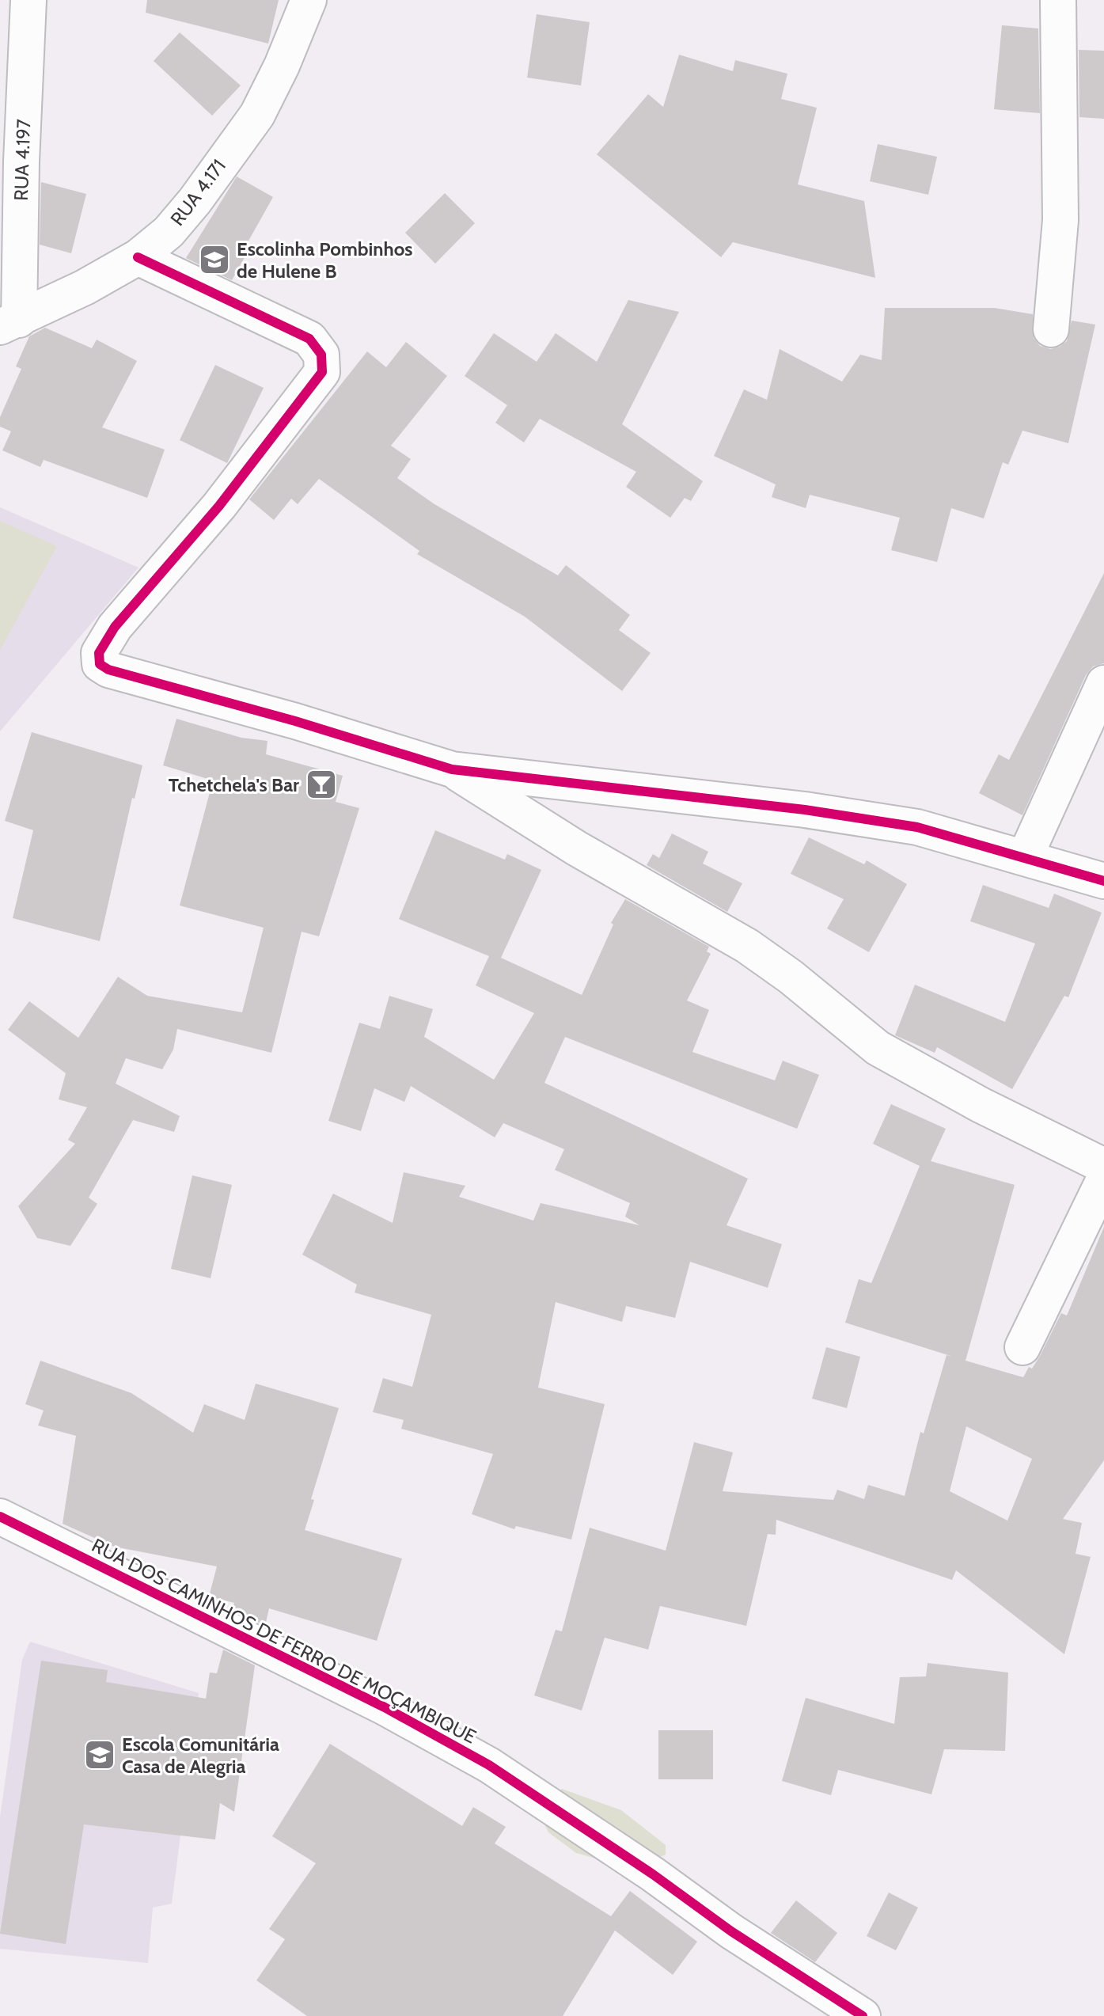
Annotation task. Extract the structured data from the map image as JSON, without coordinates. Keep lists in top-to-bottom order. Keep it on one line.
{"streets":{"street":["RUA 4.197","RUA 4.171","RUA DOS CAMINHOS DE FERRO DE MOÇAMBIQUE"]},"crossings":[["RUA 4.197","RUA 4.171"]],"places":{"school or university":["Escolinha Pombinhos de Hulene B","Escola Comunitária Casa de Alegria"],"bar":["Tchetchela's Bar"]}}
